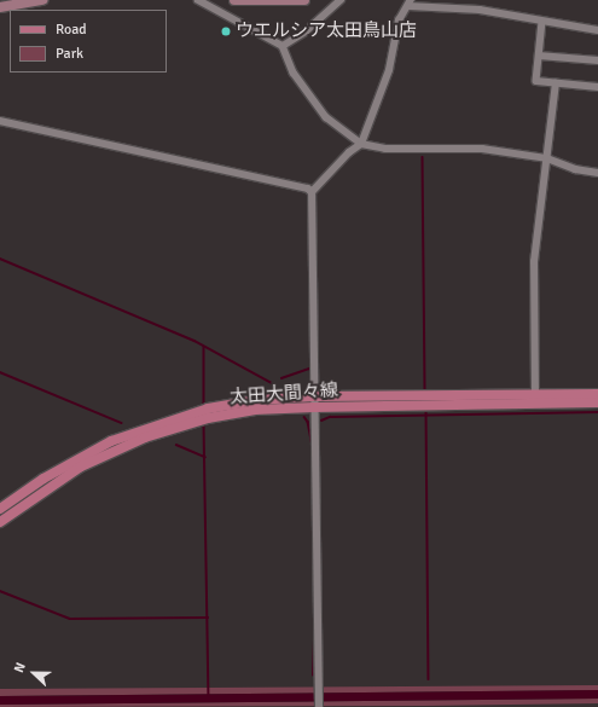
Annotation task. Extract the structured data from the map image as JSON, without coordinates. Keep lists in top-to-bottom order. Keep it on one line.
{"streets":{"main road":["太田大間々線"]},"places":["ウエルシア太田鳥山店"],"legend":["Road","Park"],"north":"left"}
